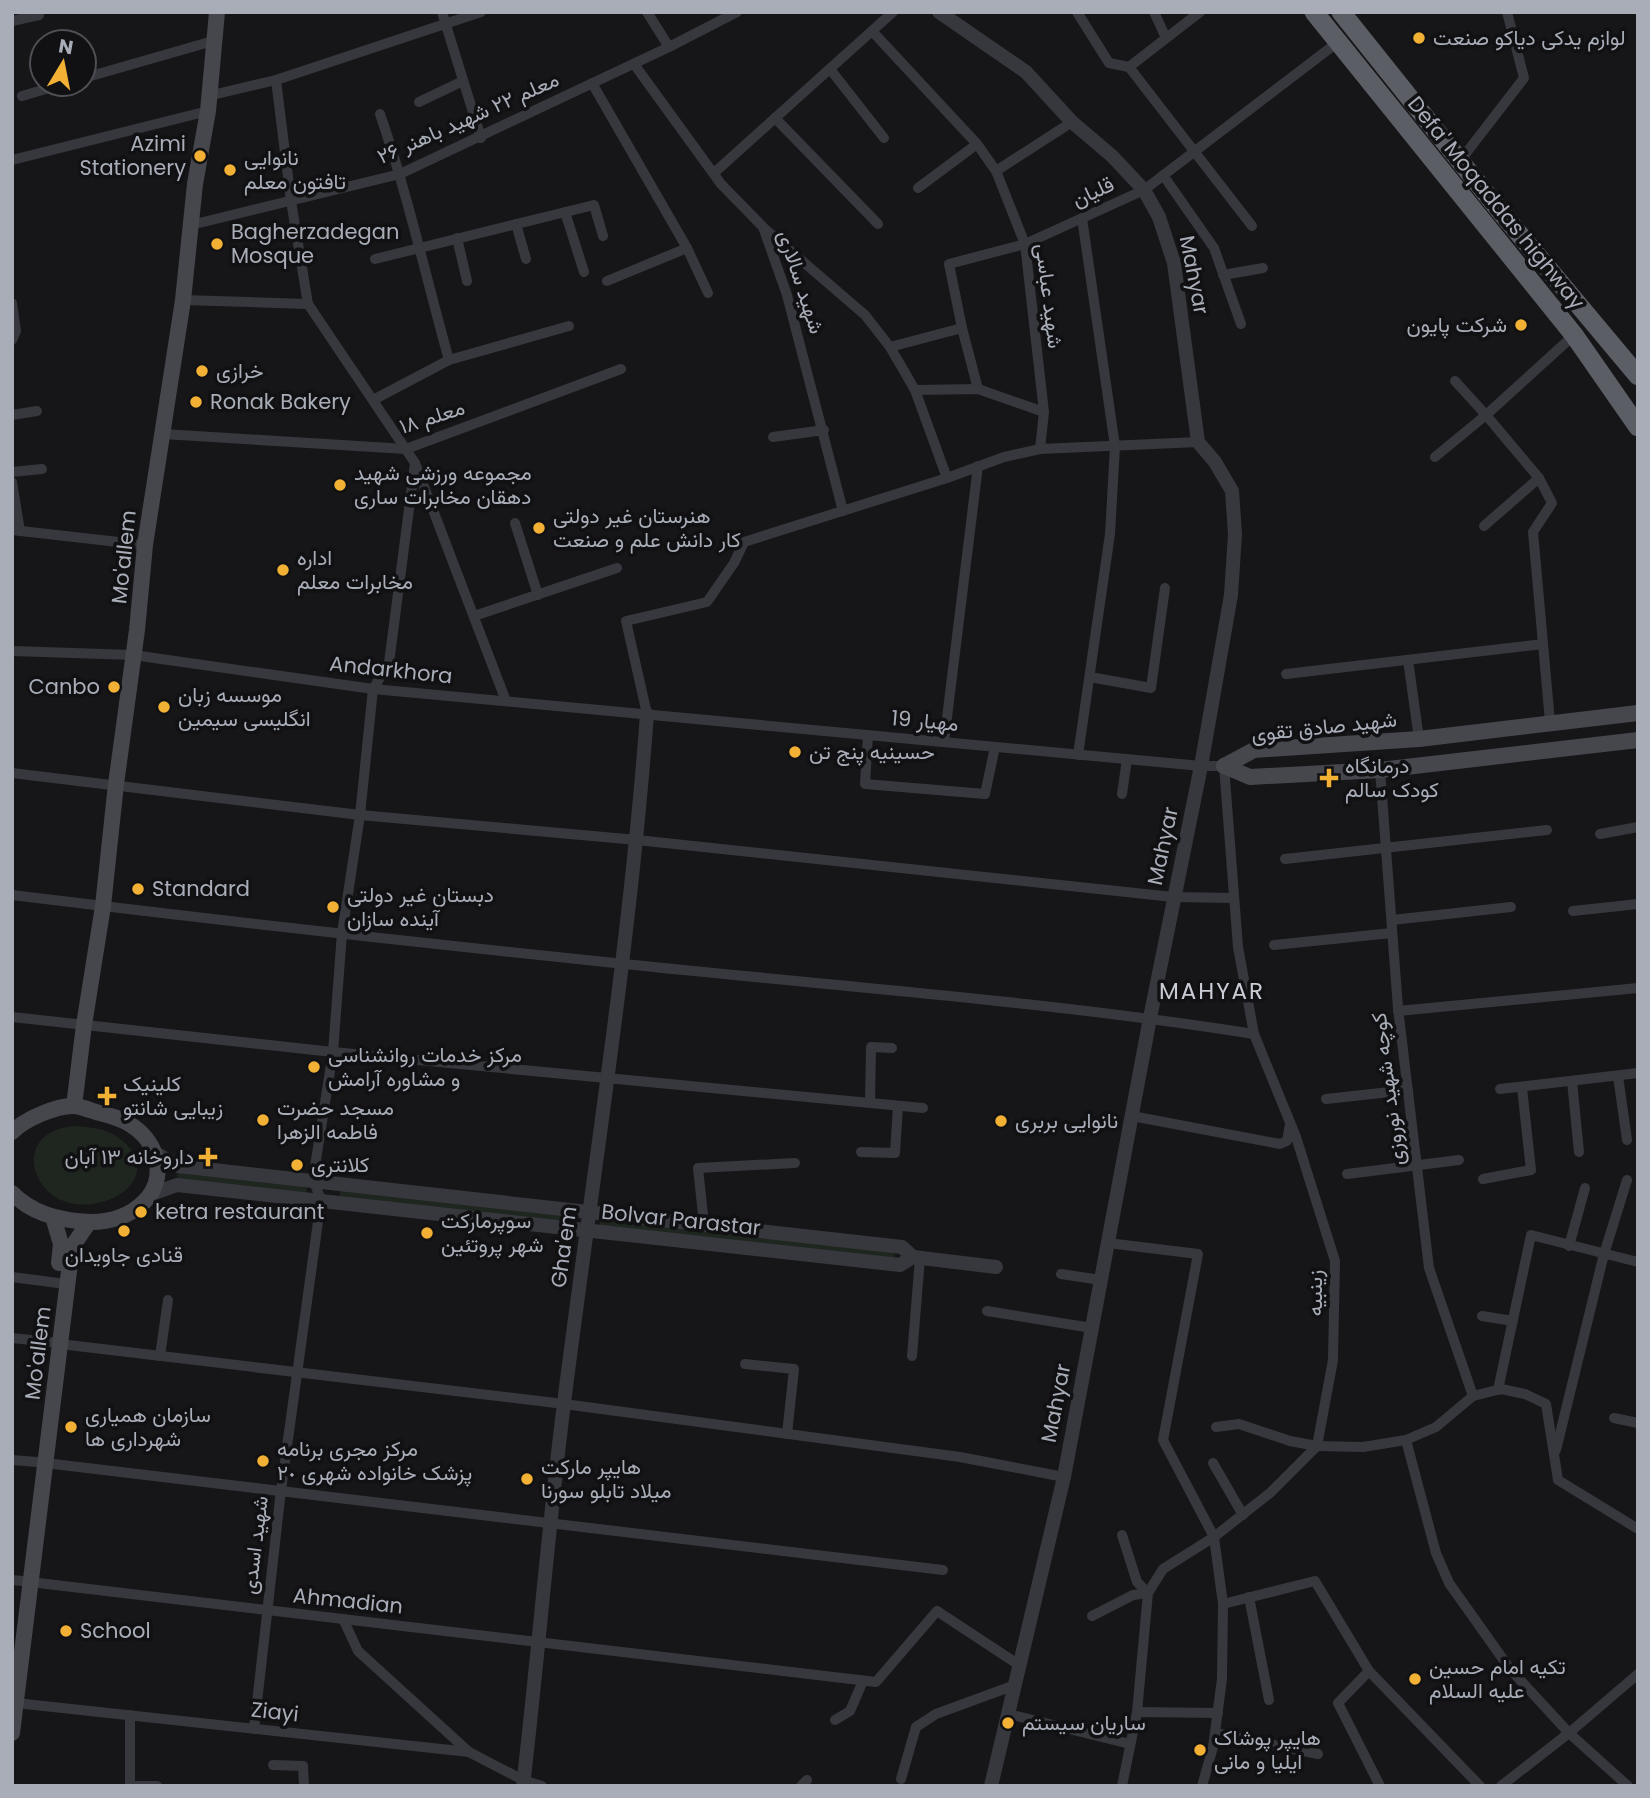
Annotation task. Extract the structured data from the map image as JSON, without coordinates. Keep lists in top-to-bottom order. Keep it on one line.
{"streets":{"highway":["Defa' Moqaddas highway"],"main road":["Mo'allem","شهید صادق تقوی"],"street":["معلم ۲۲ شهید باهنر ۲۶","قلیان","Mahyar","شهید سالاری","شهید عباسی","معلم ۱۸","Andarkhora","مهیار 19","کوچه شهید نوروزی","Bolvar Parastar","Gha'em","زینبیه","شهید اسدی","Ahmadian","Ziayi"]},"crossings":[["معلم ۲۲ شهید باهنر ۲۶","شهید سالاری"],["معلم ۲۲ شهید باهنر ۲۶","Mo'allem"],["قلیان","Defa' Moqaddas highway"],["قلیان","Mahyar"],["قلیان","شهید عباسی"],["Mahyar","مهیار 19"],["معلم ۱۸","Mo'allem"],["Mo'allem","Andarkhora"],["Mo'allem","Ahmadian"],["Mo'allem","Ziayi"],["Andarkhora","مهیار 19"],["Andarkhora","Gha'em"],["مهیار 19","شهید صادق تقوی"],["مهیار 19","Gha'em"],["مهیار 19","زینبیه"],["شهید صادق تقوی","کوچه شهید نوروزی"],["شهید صادق تقوی","زینبیه"],["Bolvar Parastar","Gha'em"],["Bolvar Parastar","شهید اسدی"],["Gha'em","Ahmadian"],["Gha'em","Ziayi"],["شهید اسدی","Ahmadian"],["شهید اسدی","Ziayi"]],"districts":["MAHYAR"],"places":{"other":["لوازم یدکی دیاکو صنعت","Azimi Stationery","نانوایی تافتون معلم","Bagherzadegan Mosque","شرکت پایون","خرازی","Ronak Bakery","مجموعه ورزشی شهید دهقان مخابرات ساری","هنرستان غیر دولتی کار دانش علم و صنعت","اداره مخابرات معلم","Canbo","موسسه زبان انگلیسی سیمین","حسینیه پنج تن","Standard","دبستان غیر دولتی آینده سازان","مرکز خدمات روانشناسی و مشاوره آرامش","مسجد حضرت فاطمه الزهرا","نانوایی بربری","کلانتری","ketra restaurant","قنادی جاویدان","سوپرمارکت شهر پروتئین","سازمان همیاری شهرداری ها","مرکز مجری برنامه پزشک خانواده شهری ٢٠","هایپر مارکت میلاد تابلو سورنا","School","تکیه امام حسین علیه السلام","ساریان سیستم","هایپر پوشاک ایلیا و مانی"],"health":["درمانگاه کودک سالم","کلینیک زیبایی شانتو","داروخانه ١٣ آبان"]},"north":"top"}
